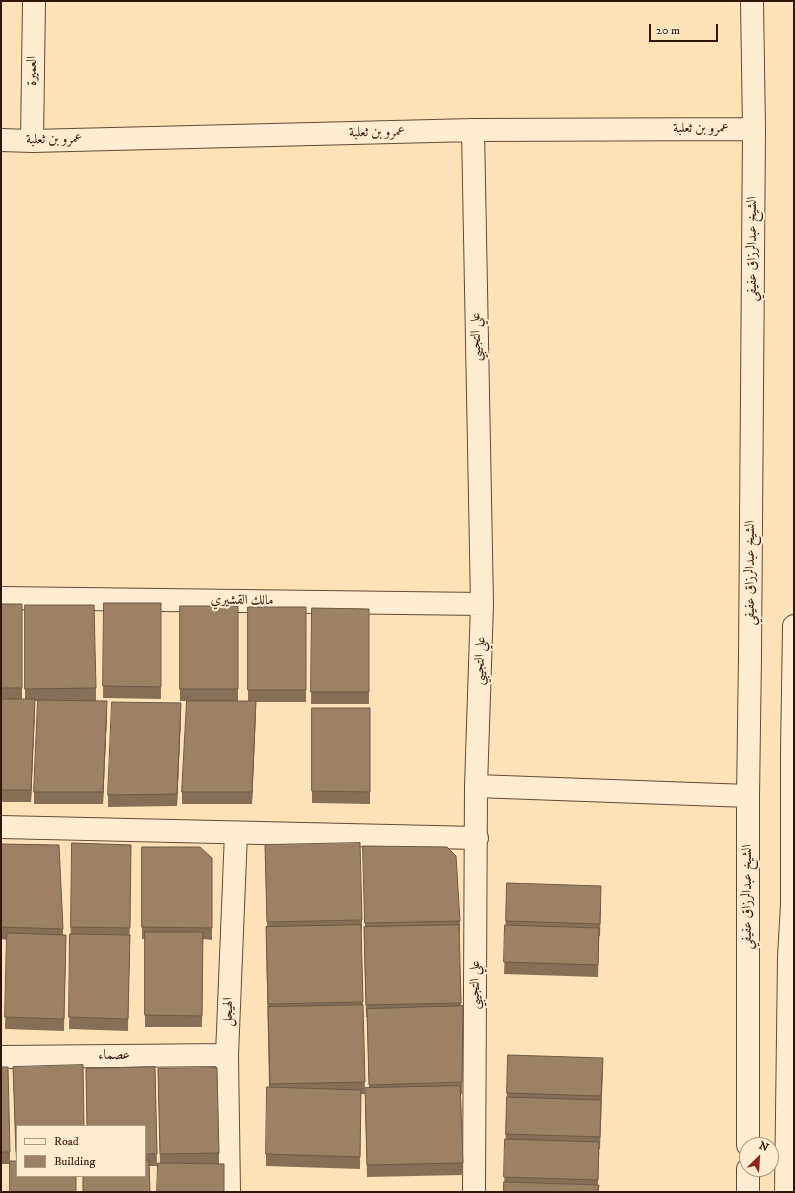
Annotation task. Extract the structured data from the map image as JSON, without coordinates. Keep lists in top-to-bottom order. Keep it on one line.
{"streets":{"street":["العميرة","عمرو بن ثعلبة","الشيخ عبدالرزاق عفيفي","علي التجيبي","مالك القشيري","الهيجل","عصماء"]},"crossings":[["العميرة","عمرو بن ثعلبة"],["عمرو بن ثعلبة","الشيخ عبدالرزاق عفيفي"],["عمرو بن ثعلبة","علي التجيبي"],["علي التجيبي","مالك القشيري"],["الهيجل","عصماء"]],"legend":["Road","Building"],"scale_bar":"20 m","north":"top right"}
